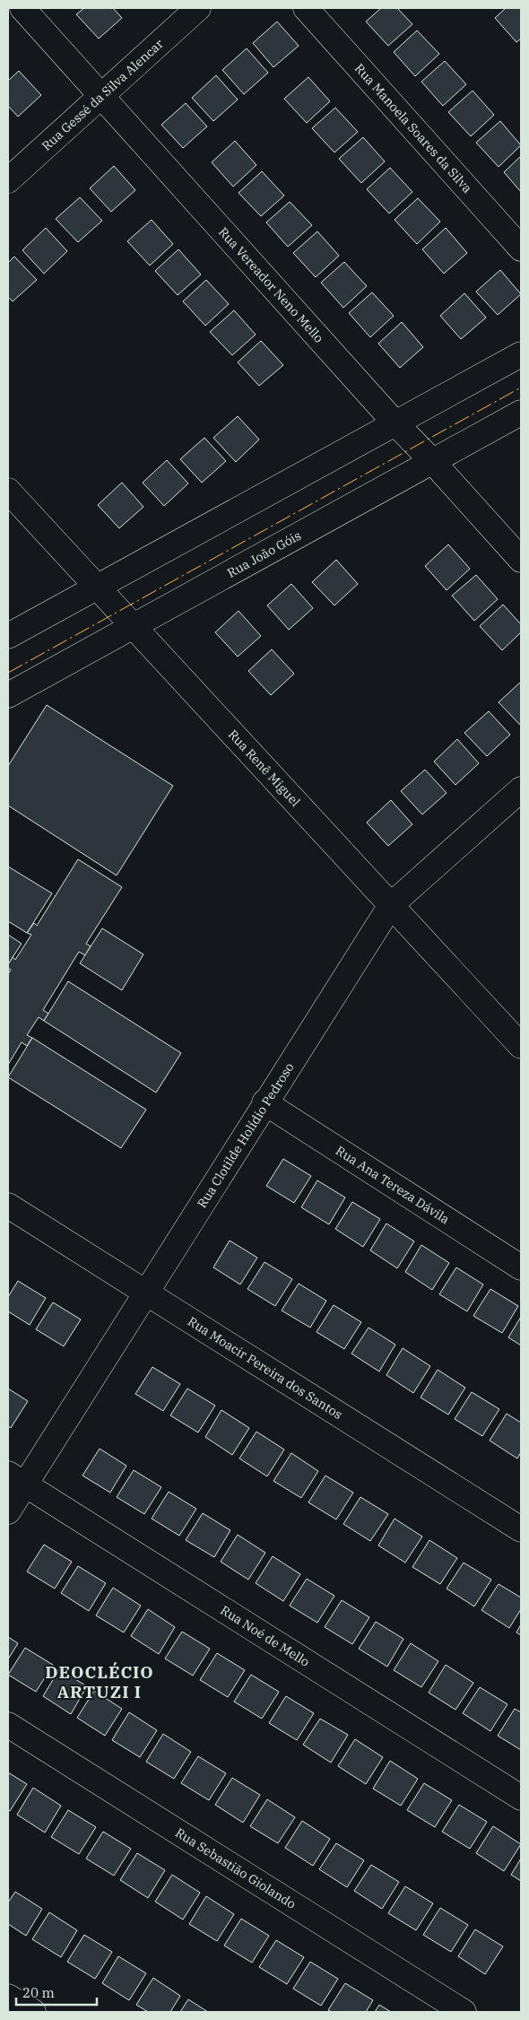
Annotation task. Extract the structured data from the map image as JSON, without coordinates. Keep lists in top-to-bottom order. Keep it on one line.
{"streets":{"street":["Rua Gessé da Silva Alencar","Rua Manoela Soares da Silva","Rua Vereador Neno Mello","Rua João Góis","Rua Renê Miguel","Rua Clotilde Holídio Pedroso","Rua Ana Tereza Dávila","Rua Moacir Pereira dos Santos","Rua Noé de Mello","Rua Sebastião Giolando"]},"crossings":[["Rua Gessé da Silva Alencar","Rua Vereador Neno Mello"],["Rua Vereador Neno Mello","Rua João Góis"],["Rua João Góis","Rua Renê Miguel"],["Rua Renê Miguel","Rua Clotilde Holídio Pedroso"],["Rua Clotilde Holídio Pedroso","Rua Ana Tereza Dávila"],["Rua Clotilde Holídio Pedroso","Rua Moacir Pereira dos Santos"],["Rua Clotilde Holídio Pedroso","Rua Noé de Mello"]],"districts":["DEOCLÉCIO ARTUZI I"],"scale_bar":"20 m"}
